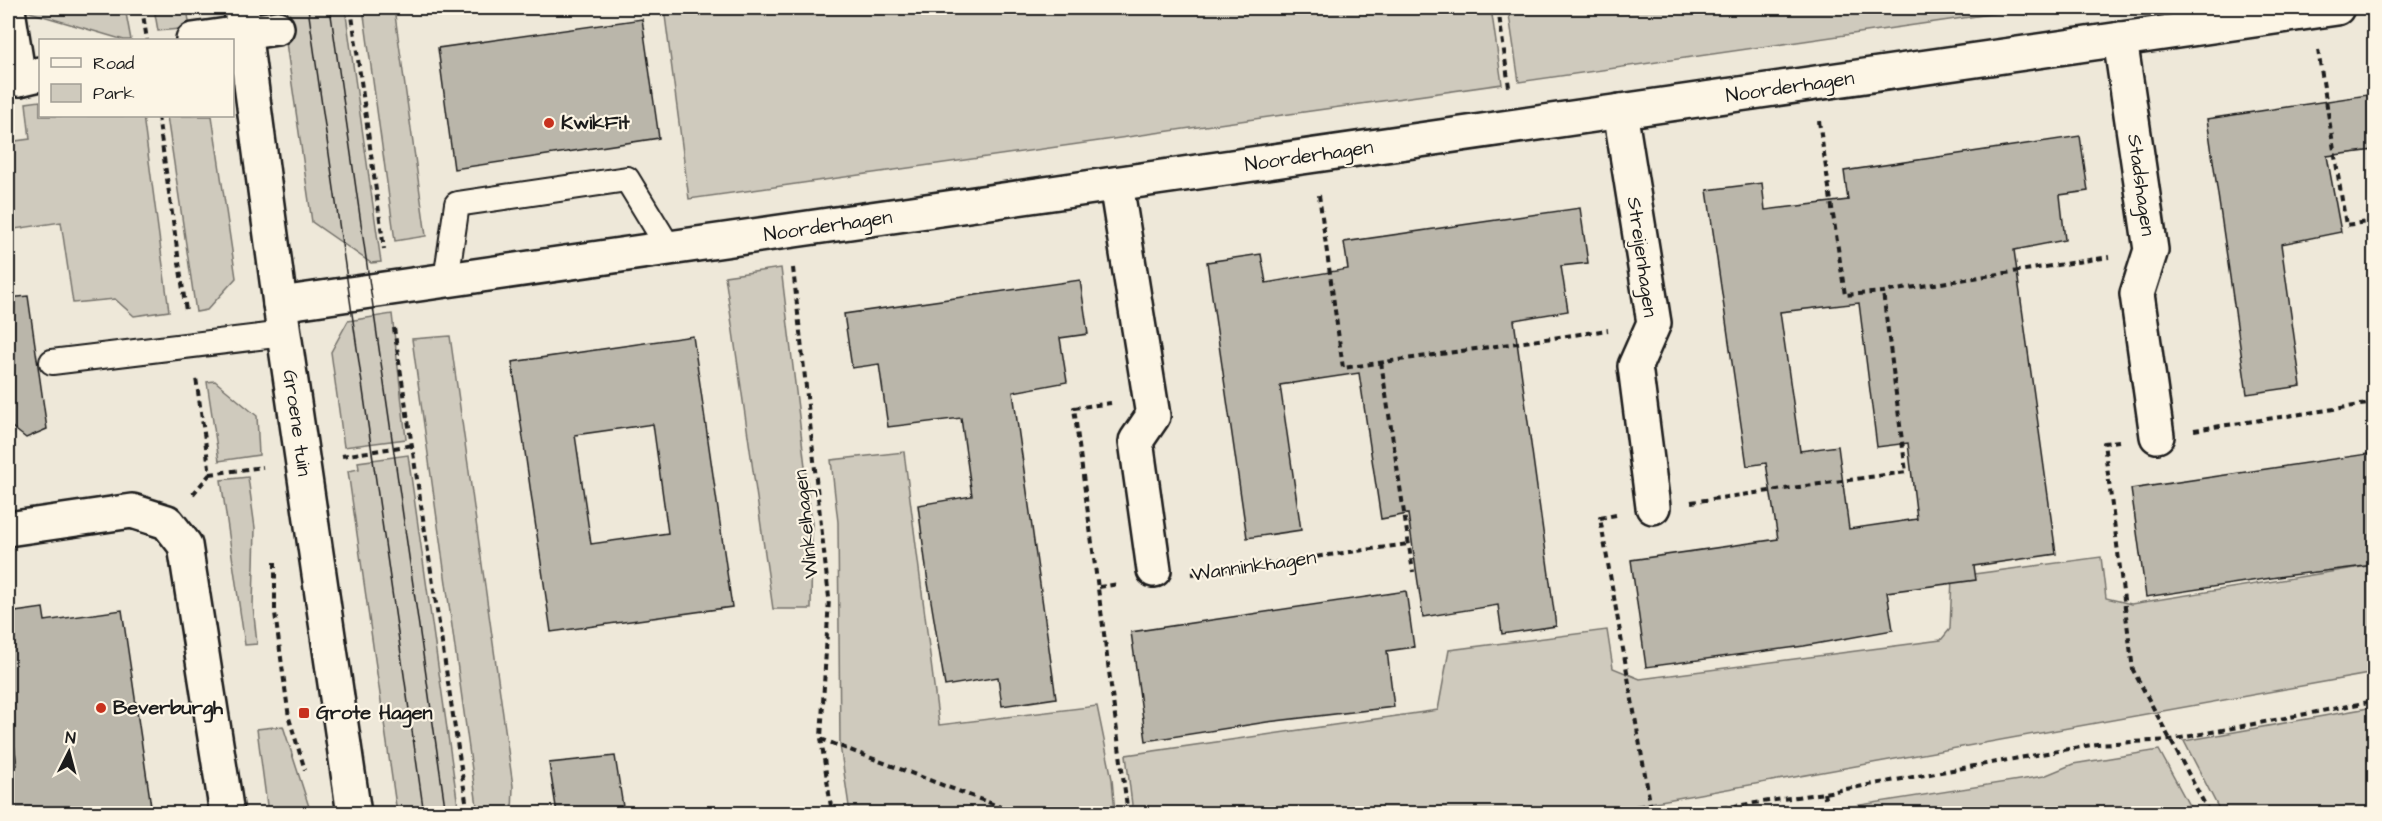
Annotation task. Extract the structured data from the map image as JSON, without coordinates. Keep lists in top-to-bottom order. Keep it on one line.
{"streets":{"street":["Noorderhagen","Stadshagen","Streijenhagen","Groene tuin"],"path":["Winkelhagen","Wanninkhagen"]},"crossings":[["Noorderhagen","Stadshagen"],["Noorderhagen","Streijenhagen"],["Noorderhagen","Groene tuin"],["Noorderhagen","Winkelhagen"]],"places":{"other":["KwikFit","Beverburgh"],"transit":["Grote Hagen"]},"legend":["Road","Park"],"north":"top"}
